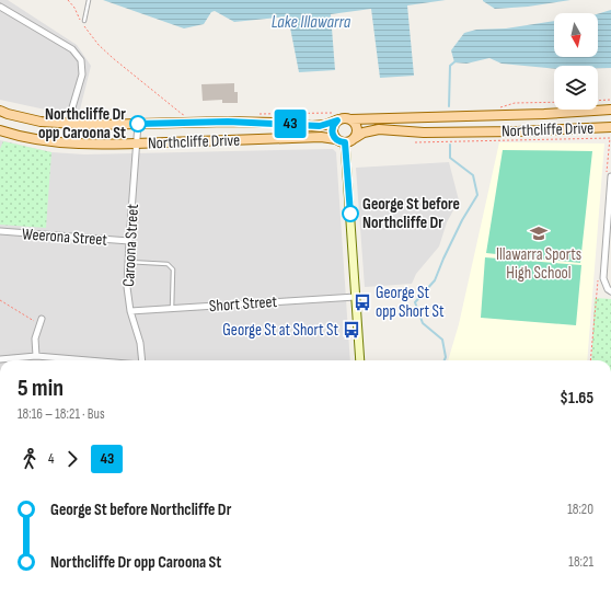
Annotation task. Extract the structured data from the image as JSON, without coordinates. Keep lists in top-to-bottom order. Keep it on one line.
{"streets":{"main road":["Northcliffe Drive"],"street":["Weerona Street","Caroona Street","Short Street"]},"crossings":[["Northcliffe Drive","Caroona Street"],["Weerona Street","Caroona Street"],["Caroona Street","Short Street"]],"water":["Lake Illawarra"],"places":{"other":["Northcliffe Dr opp Caroona St","George St before Northcliffe Dr"],"school or university":["Illawarra Sports High School"],"bus stop":["George St opp Short St","George St at Short St"]},"lines":["bus line 43"],"north":"bottom","page":{"on_map":"43","heading":["5 min","18:16 – 18:21 · Bus","$1.65"],"legs":["4","43"],"list":[{"name":"George St before Northcliffe Dr","value":"18:20"},{"name":"Northcliffe Dr opp Caroona St","value":"18:21"}]}}
